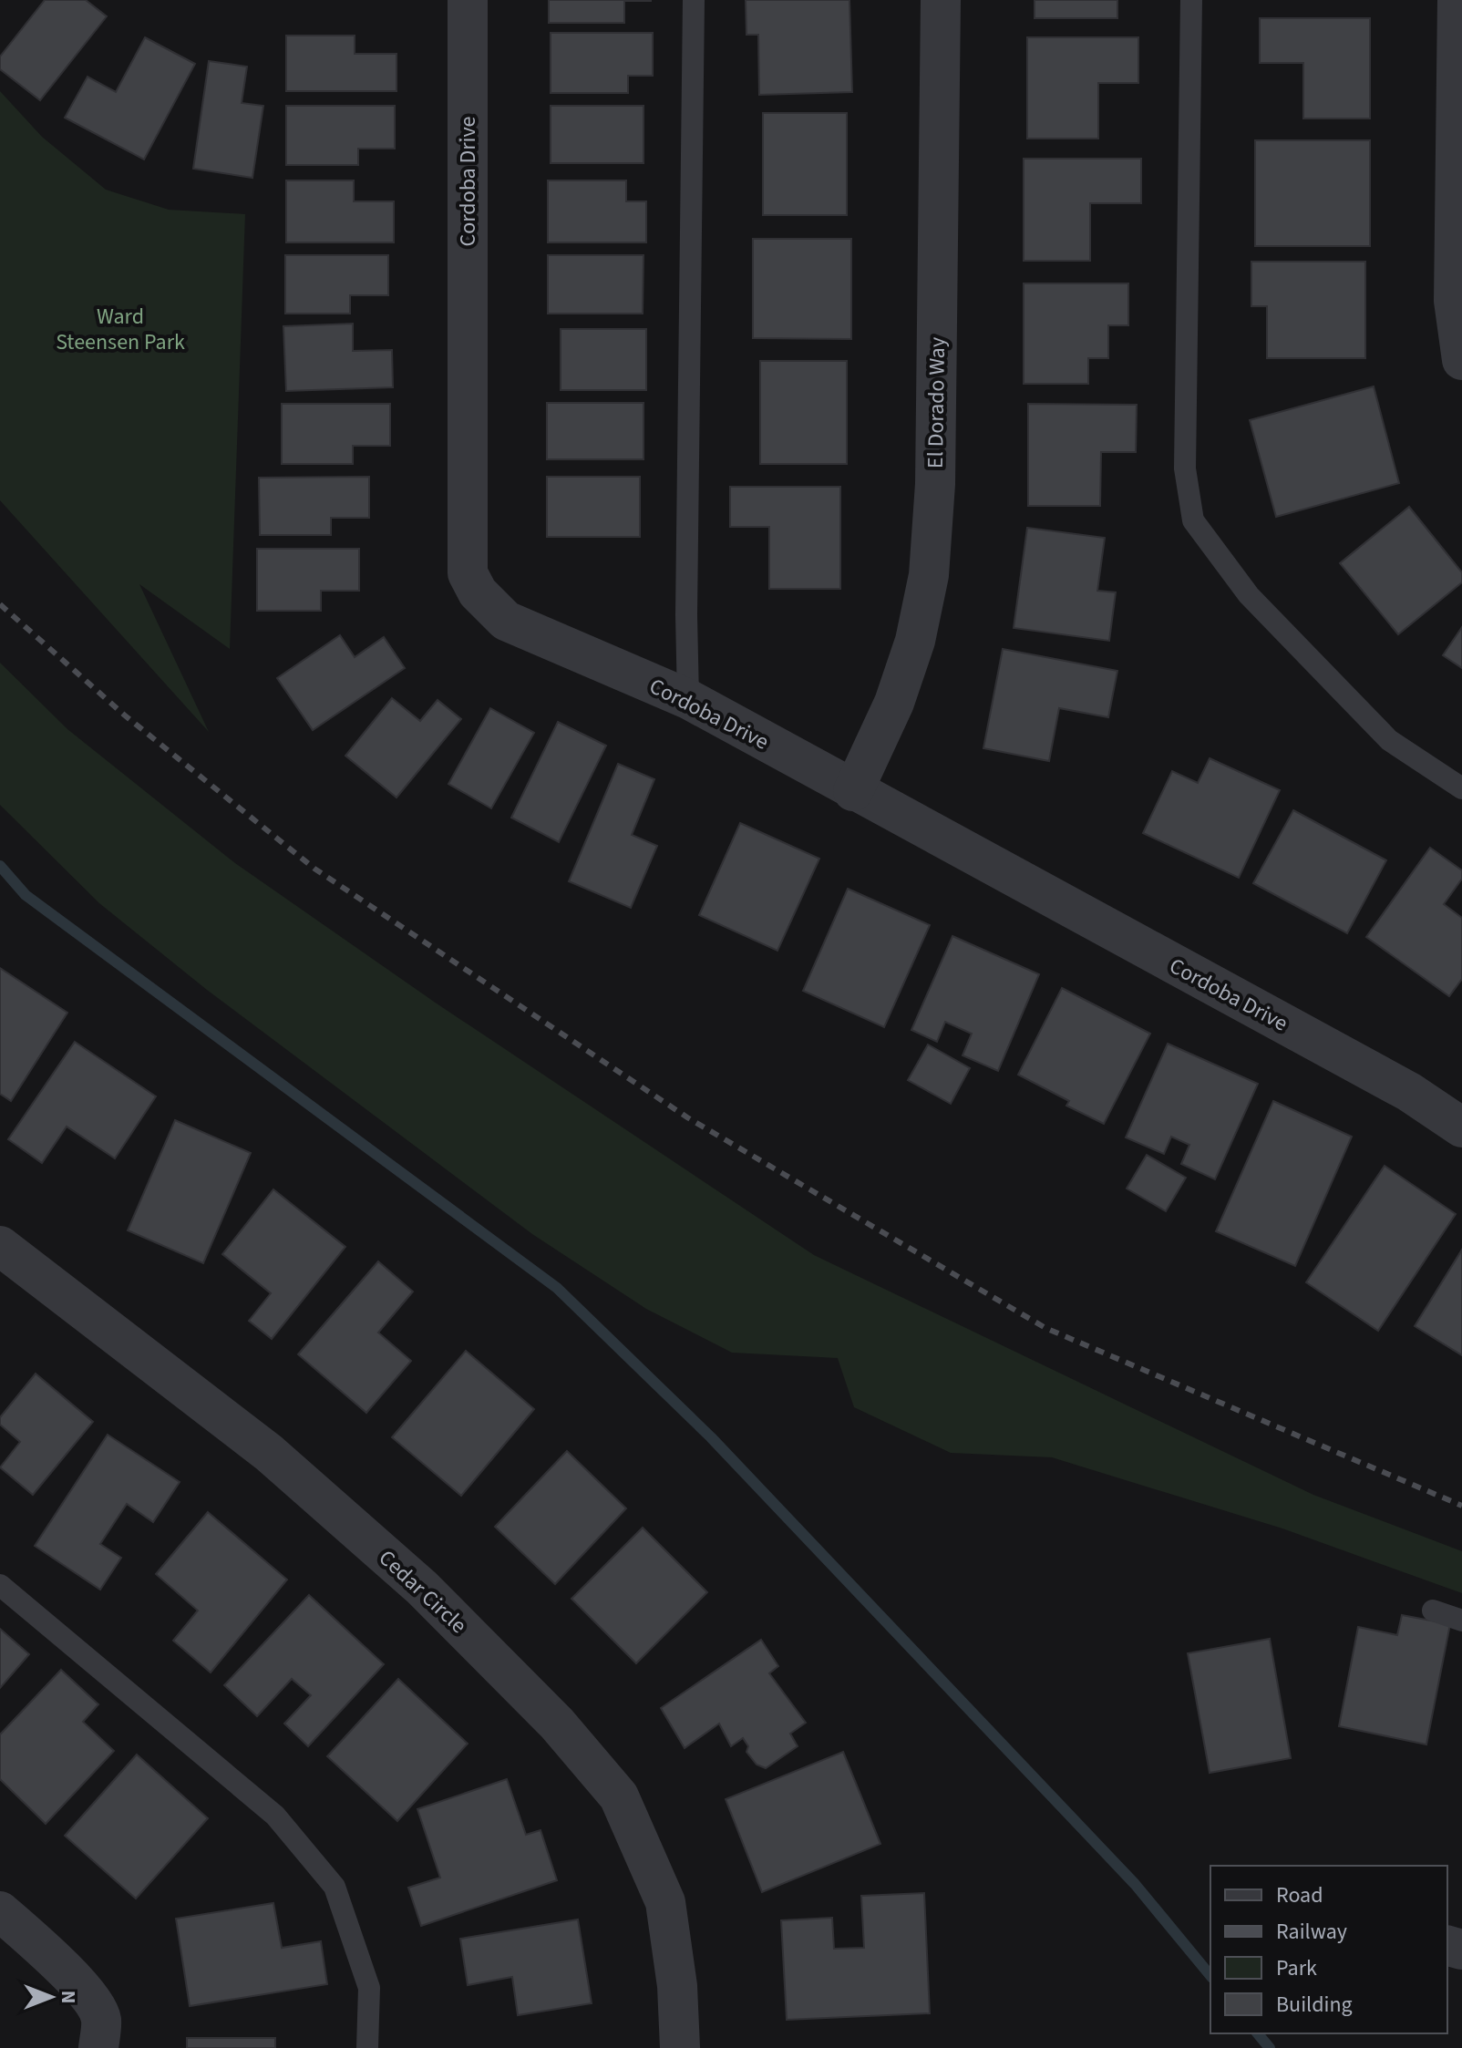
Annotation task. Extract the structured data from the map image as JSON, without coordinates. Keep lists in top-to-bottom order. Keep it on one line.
{"streets":{"street":["Cordoba Drive","El Dorado Way","Cedar Circle"]},"crossings":[["Cordoba Drive","El Dorado Way"]],"parks":["Ward Steensen Park"],"legend":["Road","Railway","Park","Building"],"north":"right"}
